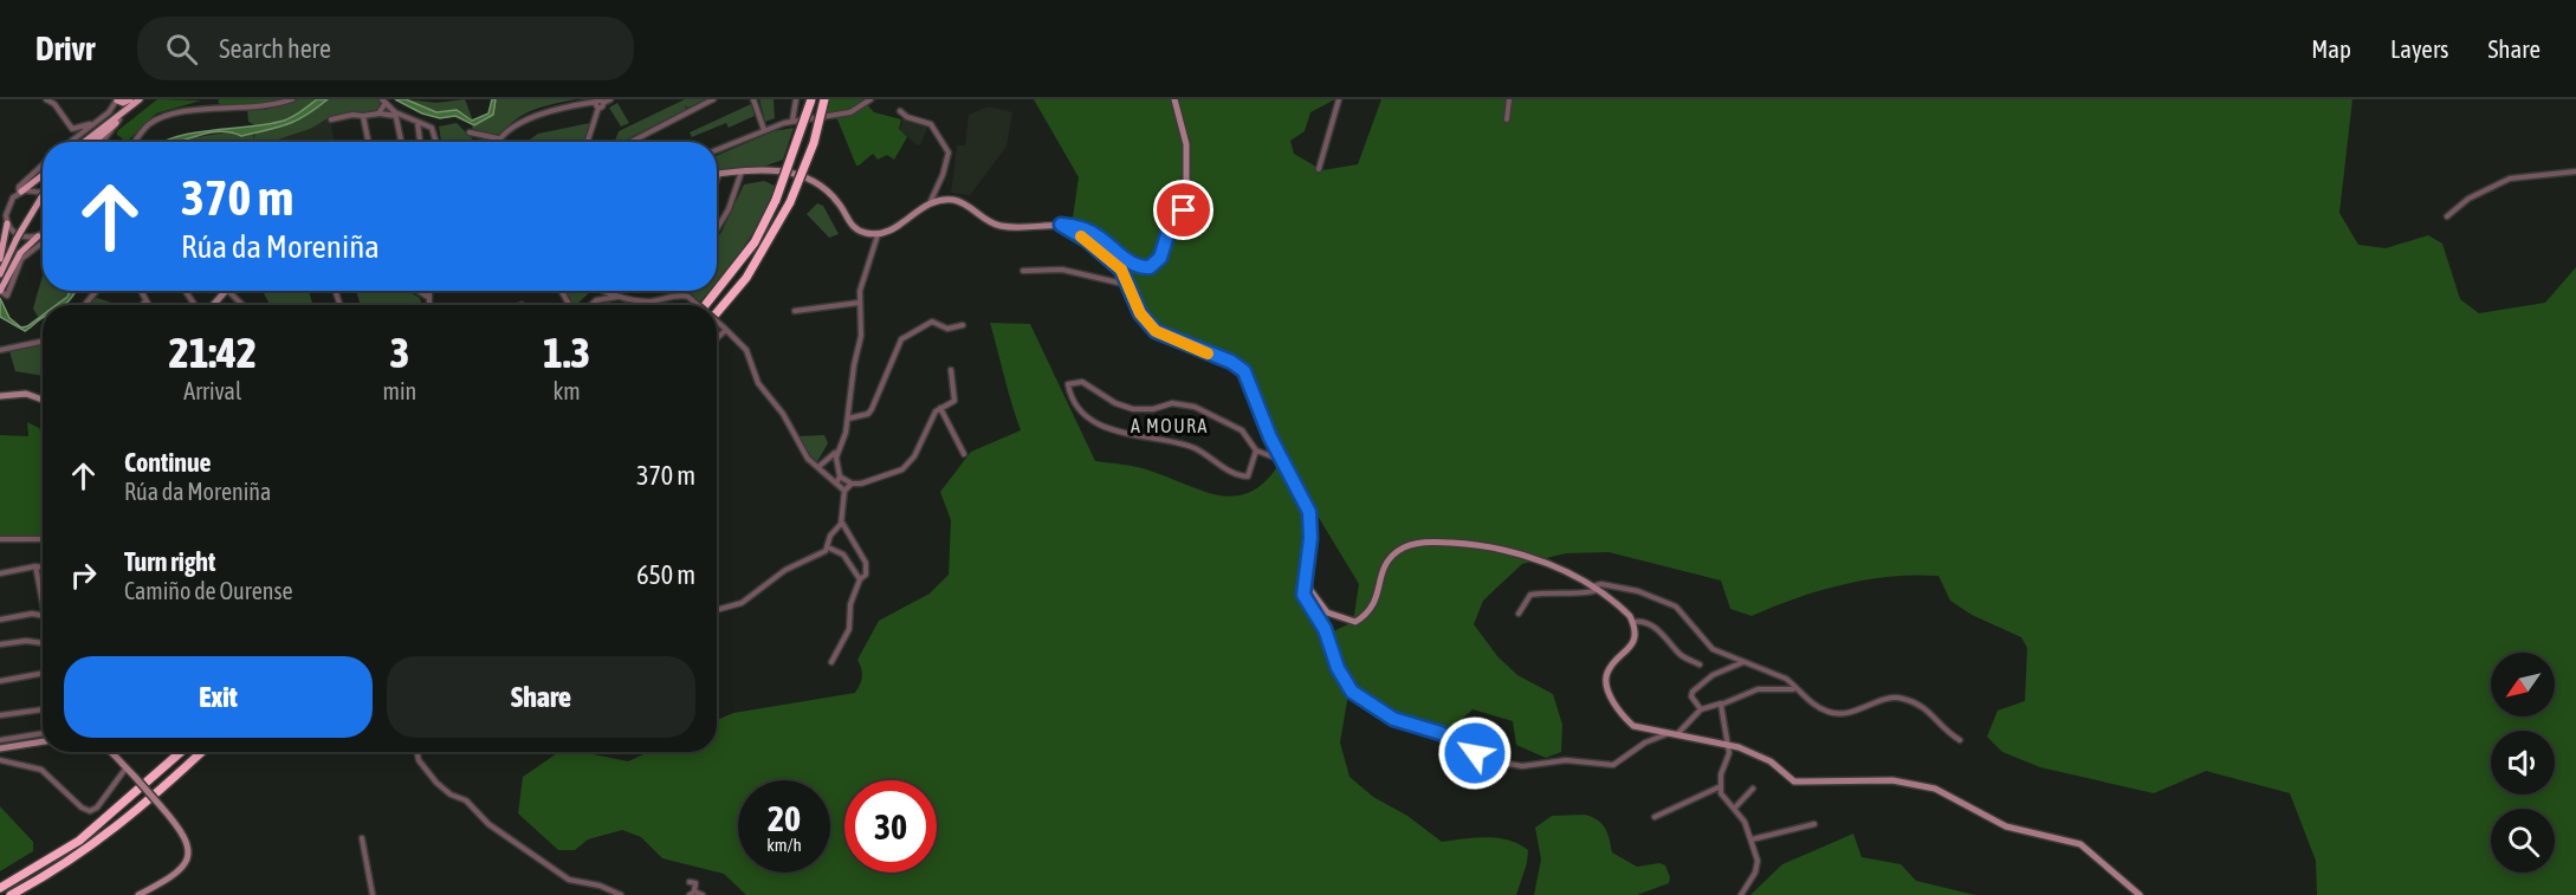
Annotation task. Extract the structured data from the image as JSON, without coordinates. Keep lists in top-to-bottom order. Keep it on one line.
{"districts":["A MOURA"],"north":"bottom left","page":{"header":"Drivr","search":"Search here","nav":["Map","Layers","Share"],"turn":["370 m","Rúa da Moreniña"],"eta":["21:42","Arrival","3","min","1.3","km"],"list":[{"name":"Continue","note":"Rúa da Moreniña","value":"370 m"},{"name":"Turn right","note":"Camiño de Ourense","value":"650 m"}],"buttons":["Exit","Share"],"speed":"20 km/h","limit":"30"}}
